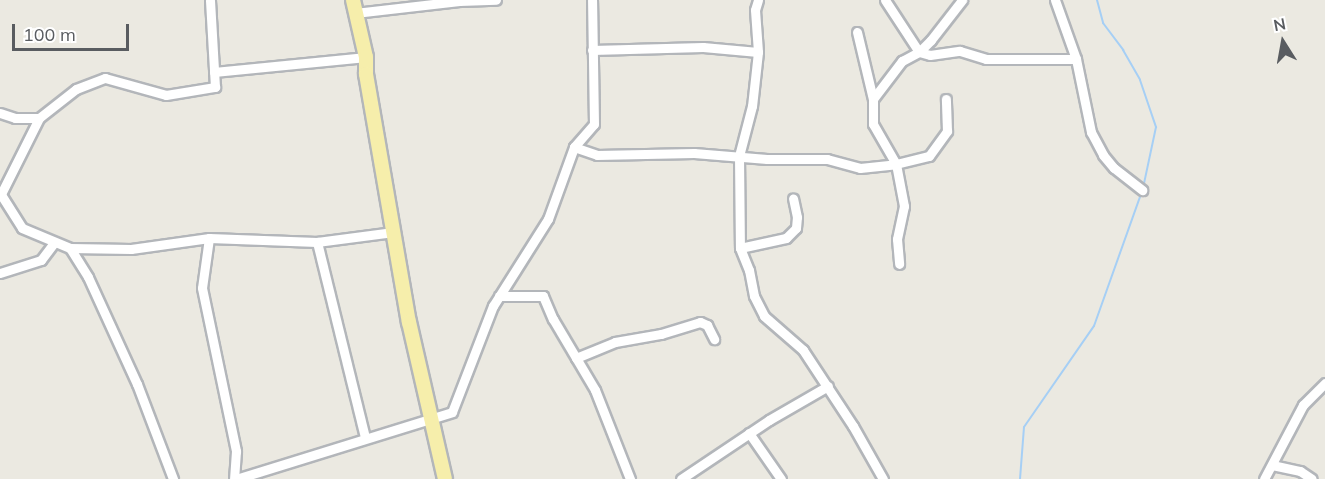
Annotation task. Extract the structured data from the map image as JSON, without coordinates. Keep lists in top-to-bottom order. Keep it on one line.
{"scale_bar":"100 m","north":"top"}
